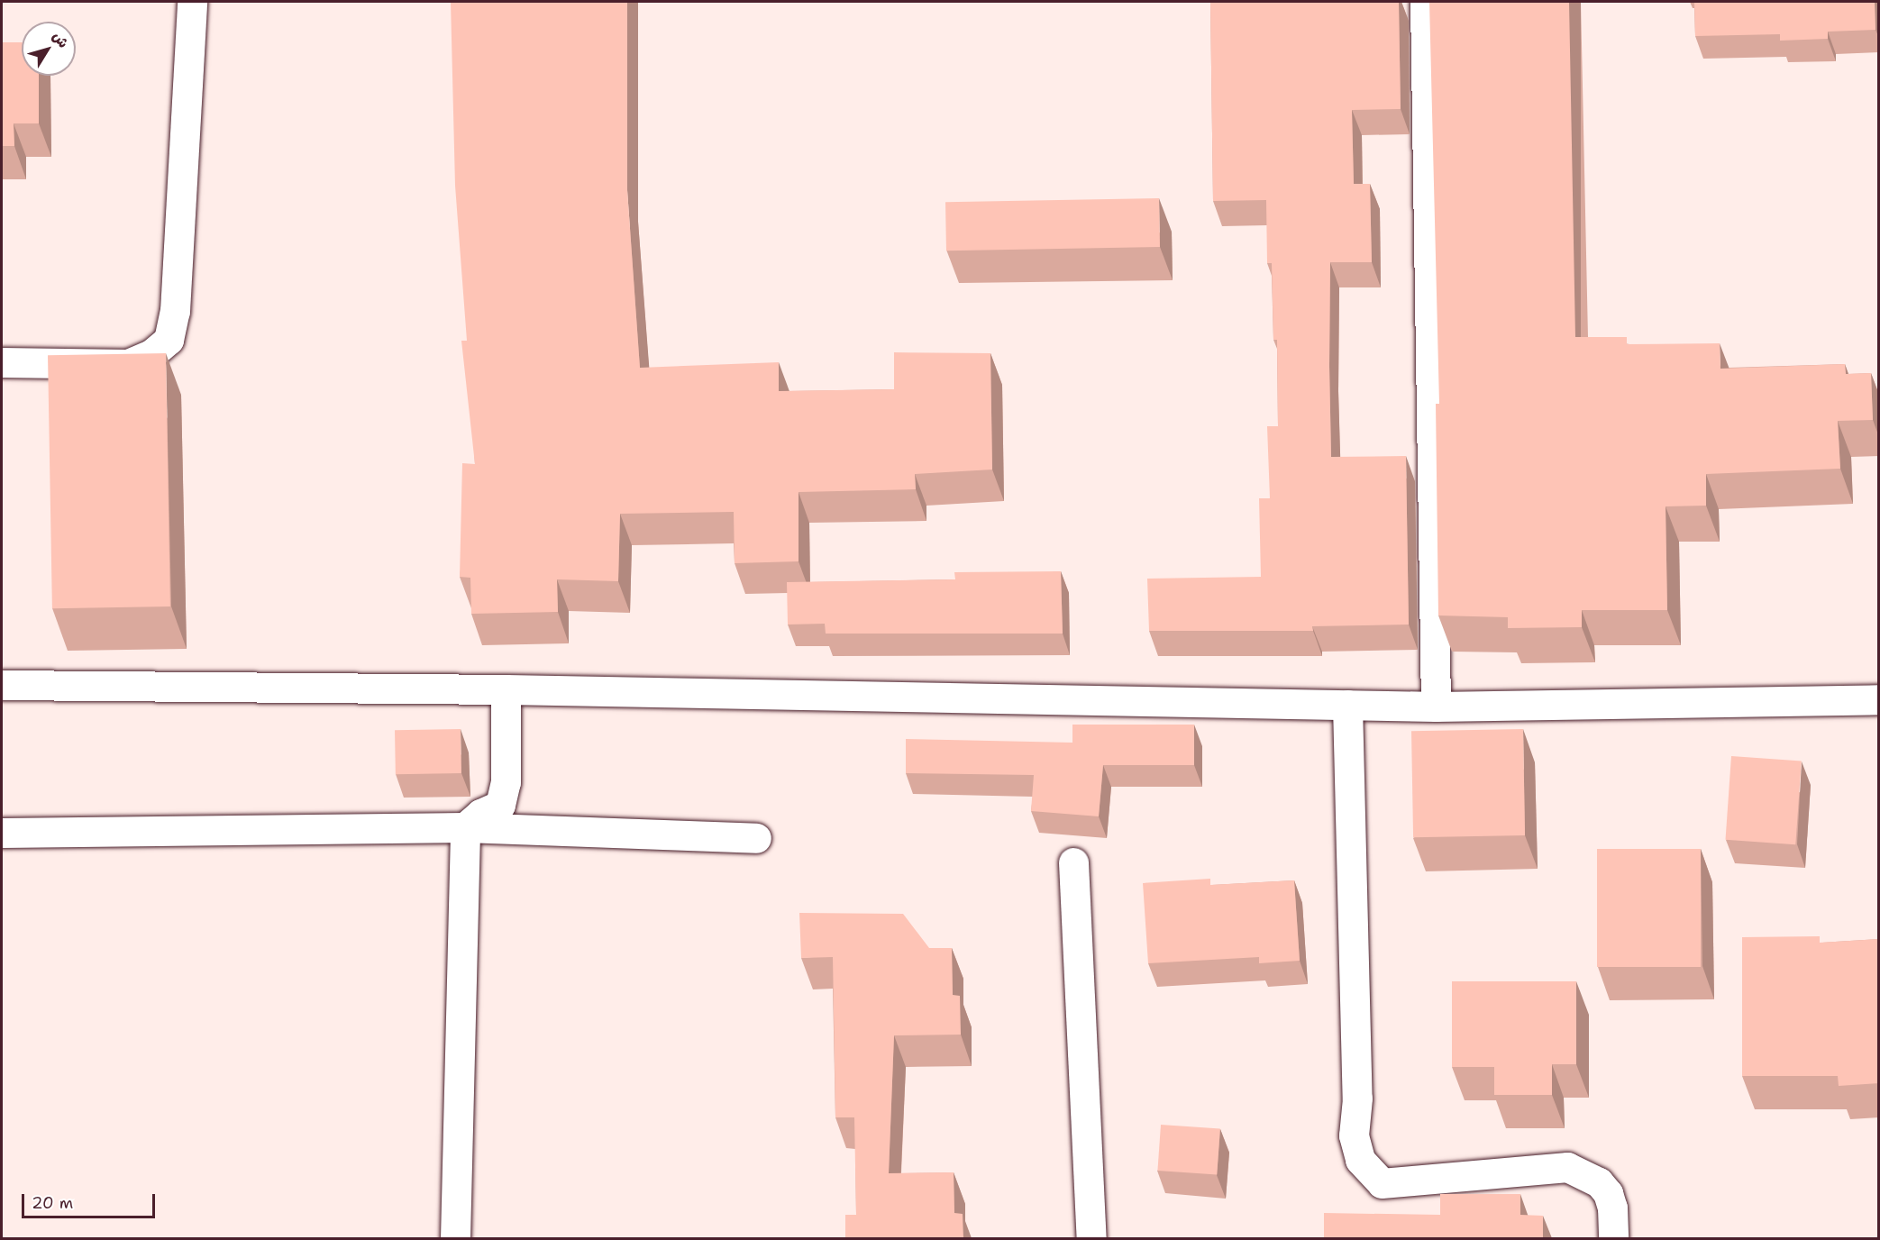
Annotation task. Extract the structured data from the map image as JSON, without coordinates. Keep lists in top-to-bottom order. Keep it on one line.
{"scale_bar":"20 m","north":"top right"}
